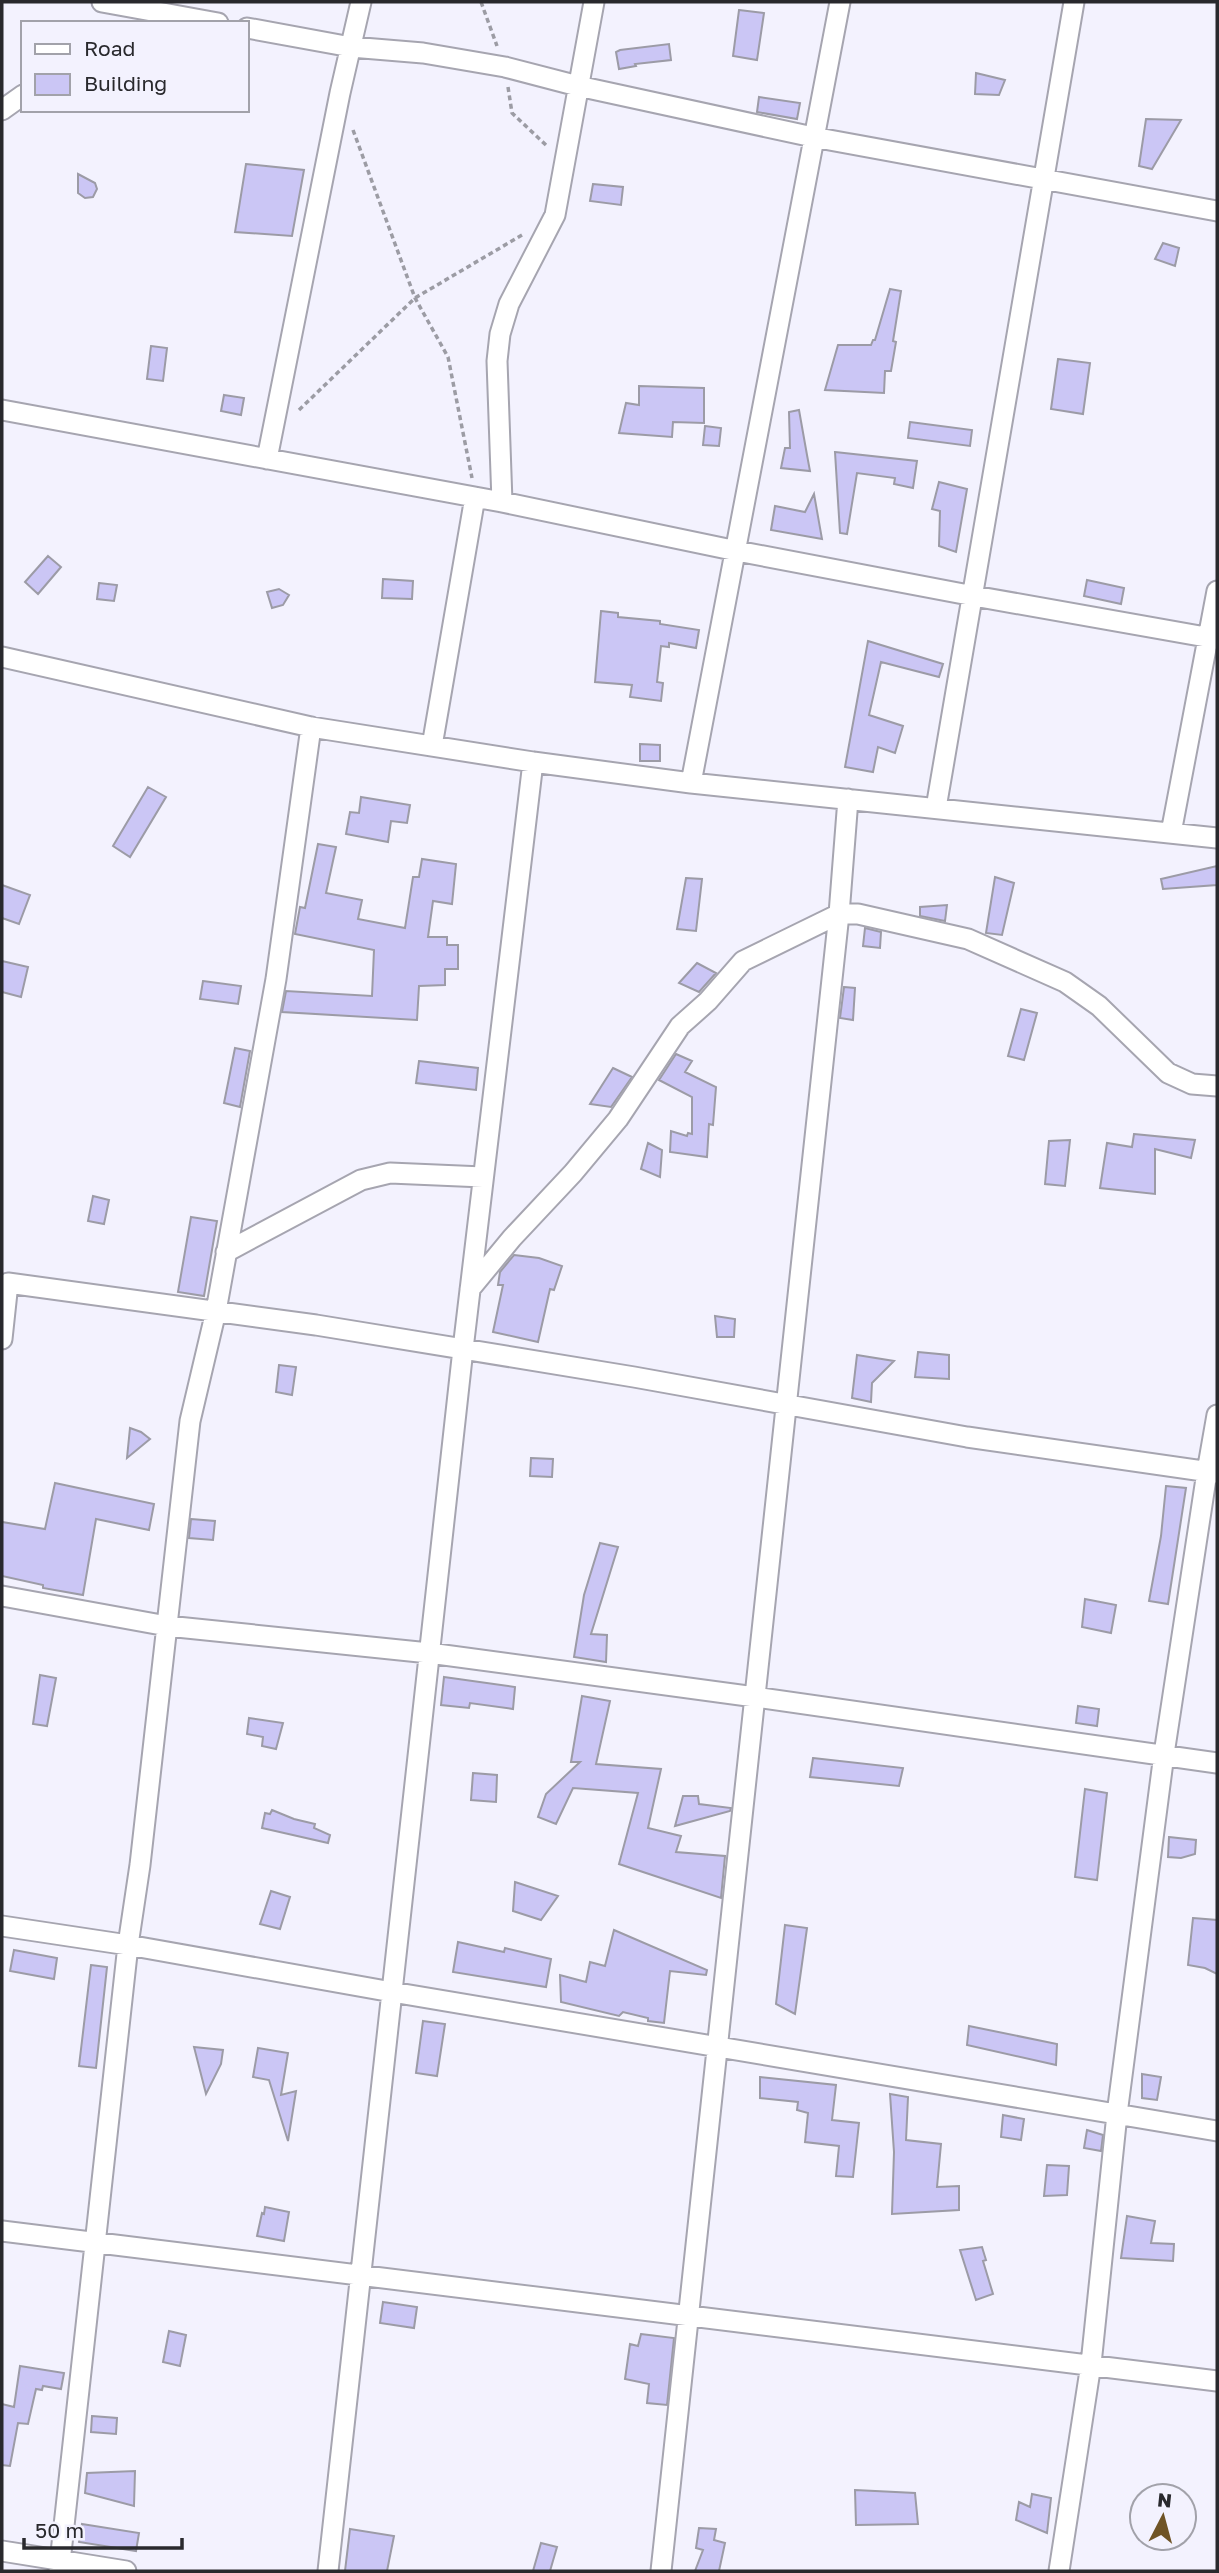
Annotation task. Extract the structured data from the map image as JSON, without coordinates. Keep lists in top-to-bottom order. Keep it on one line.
{"legend":["Road","Building"],"scale_bar":"50 m","north":"top"}
